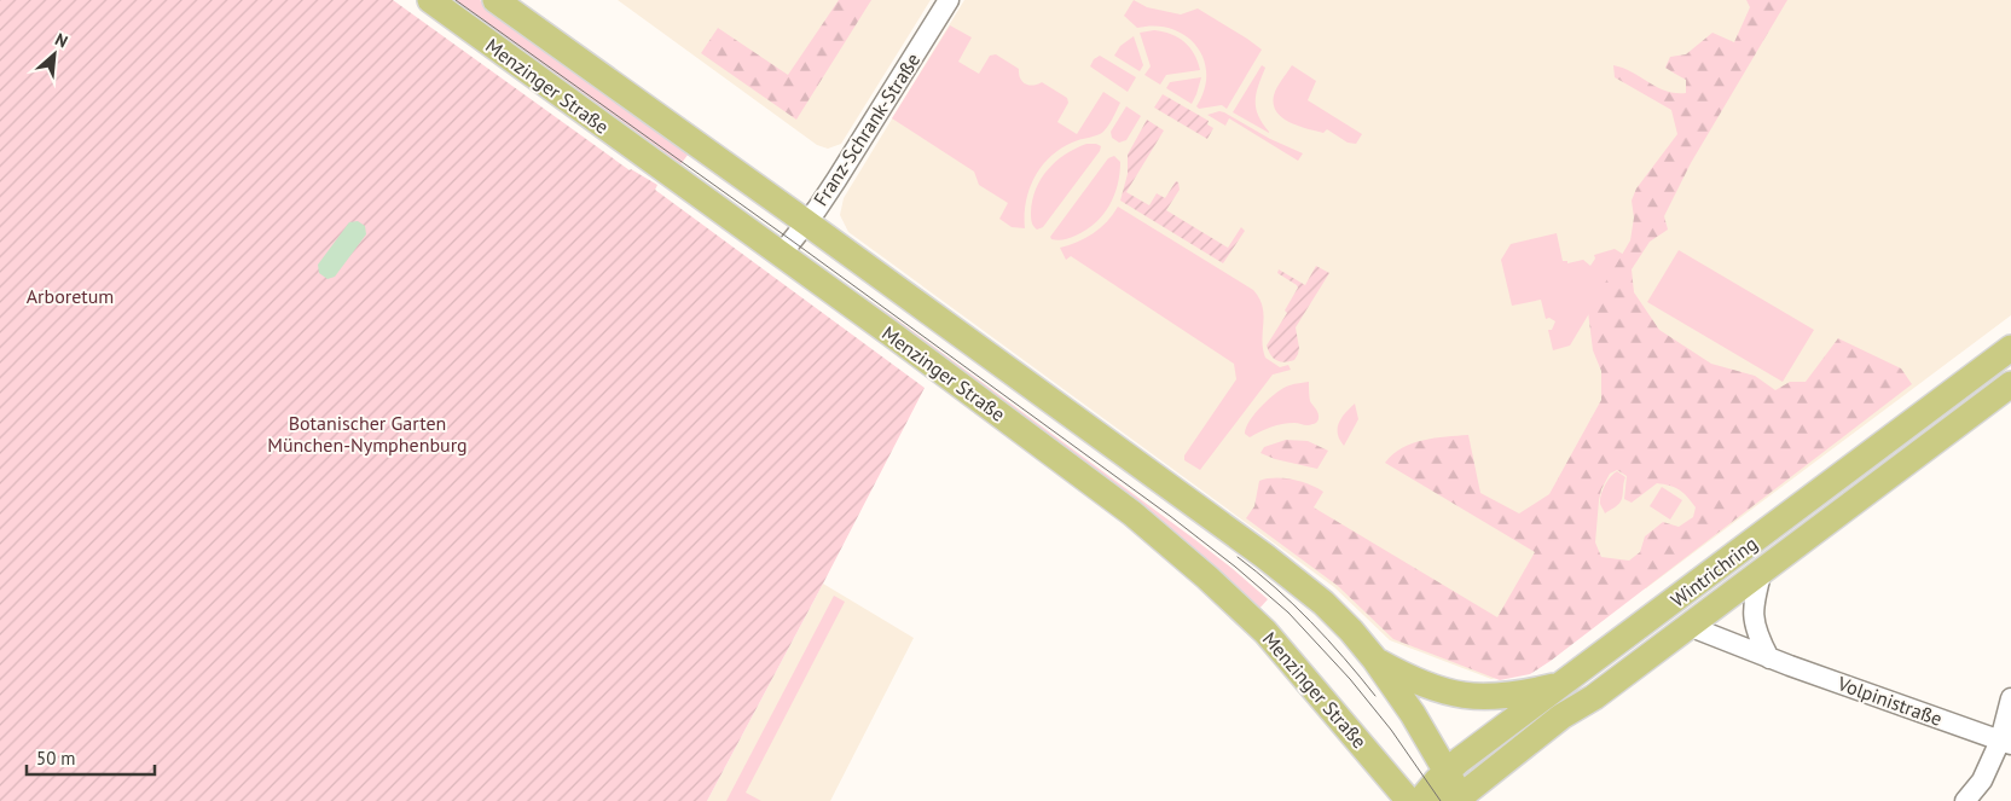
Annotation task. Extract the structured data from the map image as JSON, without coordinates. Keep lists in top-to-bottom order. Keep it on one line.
{"streets":{"main road":["Menzinger Straße","Wintrichring"],"street":["Franz-Schrank-Straße","Volpinistraße"]},"crossings":[["Menzinger Straße","Franz-Schrank-Straße"],["Menzinger Straße","Wintrichring"],["Wintrichring","Volpinistraße"]],"parks":["Arboretum","Botanischer Garten München-Nymphenburg"],"scale_bar":"50 m","north":"top right"}
